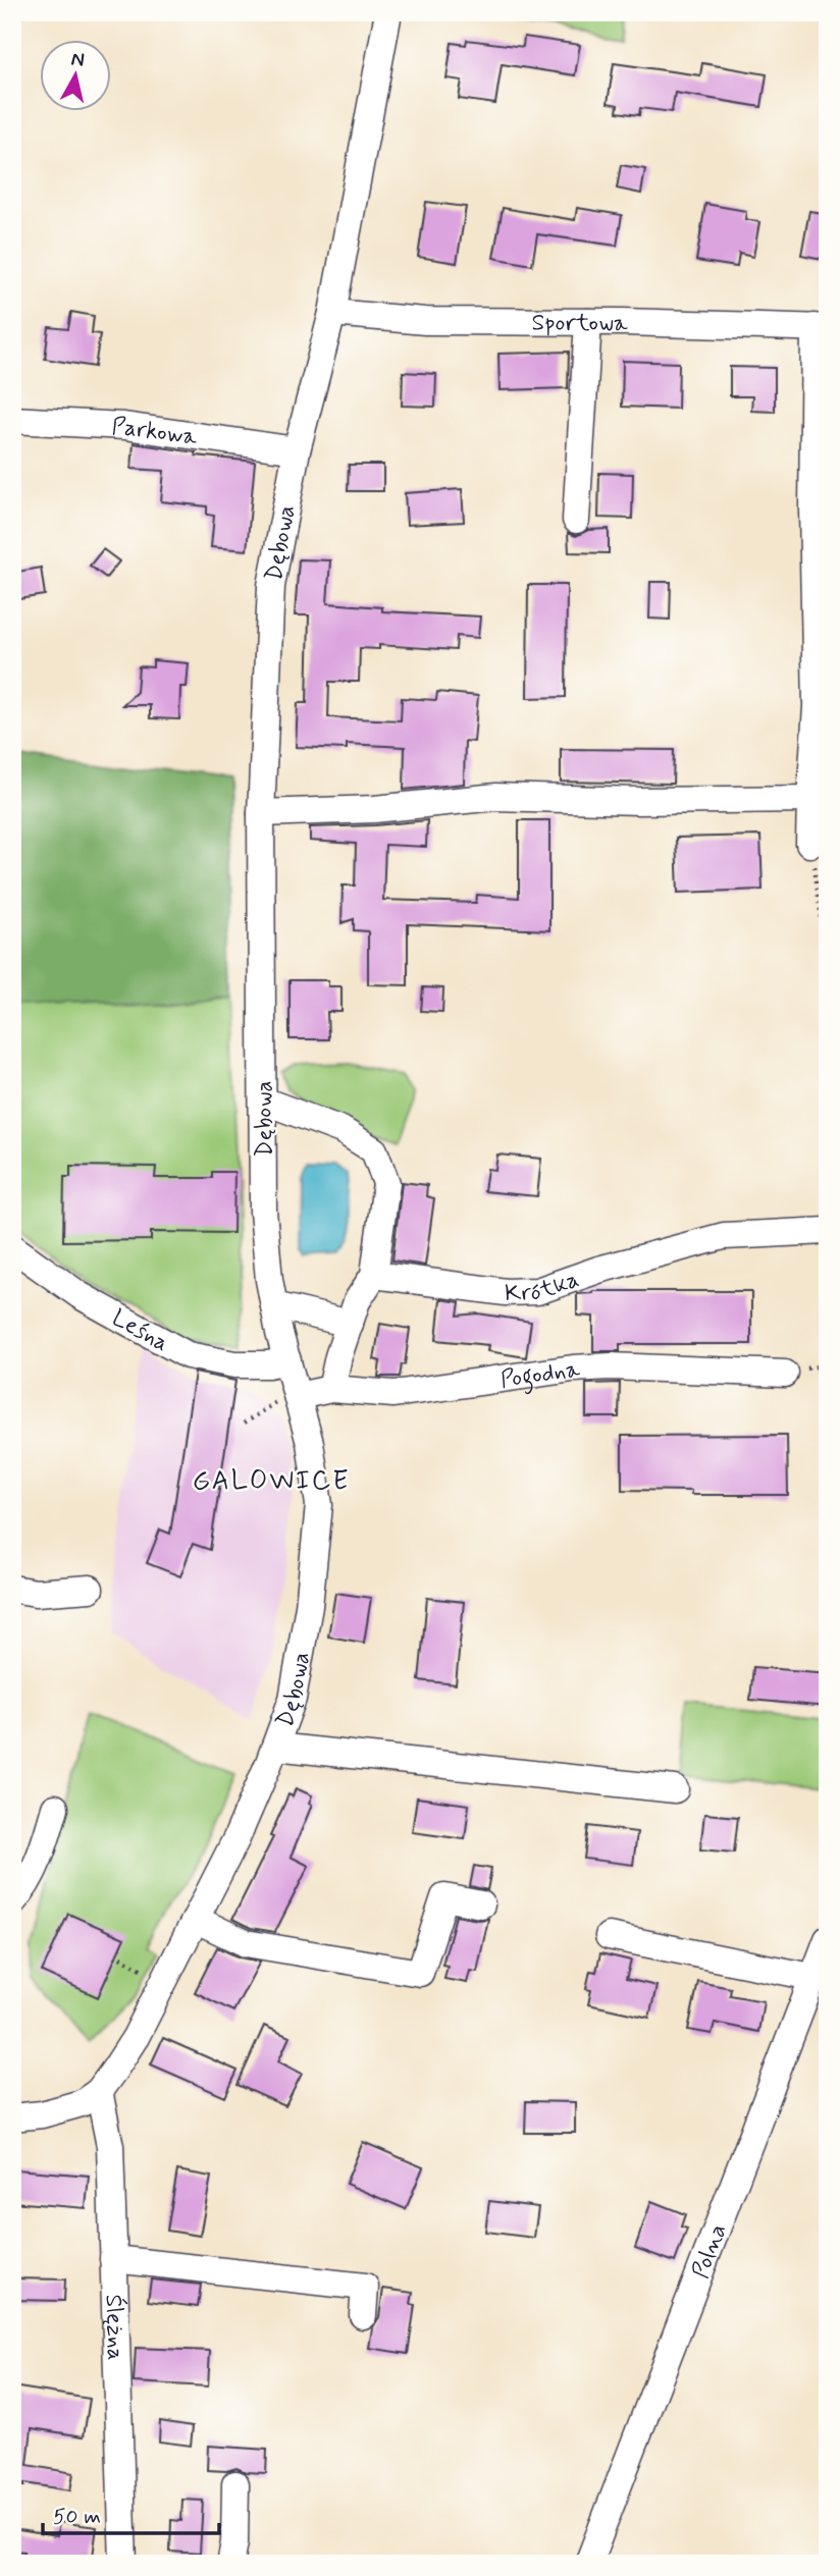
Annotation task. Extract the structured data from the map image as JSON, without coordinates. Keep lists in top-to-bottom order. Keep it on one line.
{"streets":{"street":["Sportowa","Parkowa","Dębowa","Krótka","Leśna","Pogodna","Polna","Ślężna"]},"crossings":[["Sportowa","Dębowa"],["Parkowa","Dębowa"],["Dębowa","Leśna"],["Dębowa","Pogodna"],["Dębowa","Ślężna"]],"districts":["GALOWICE"],"scale_bar":"50 m","north":"top"}
